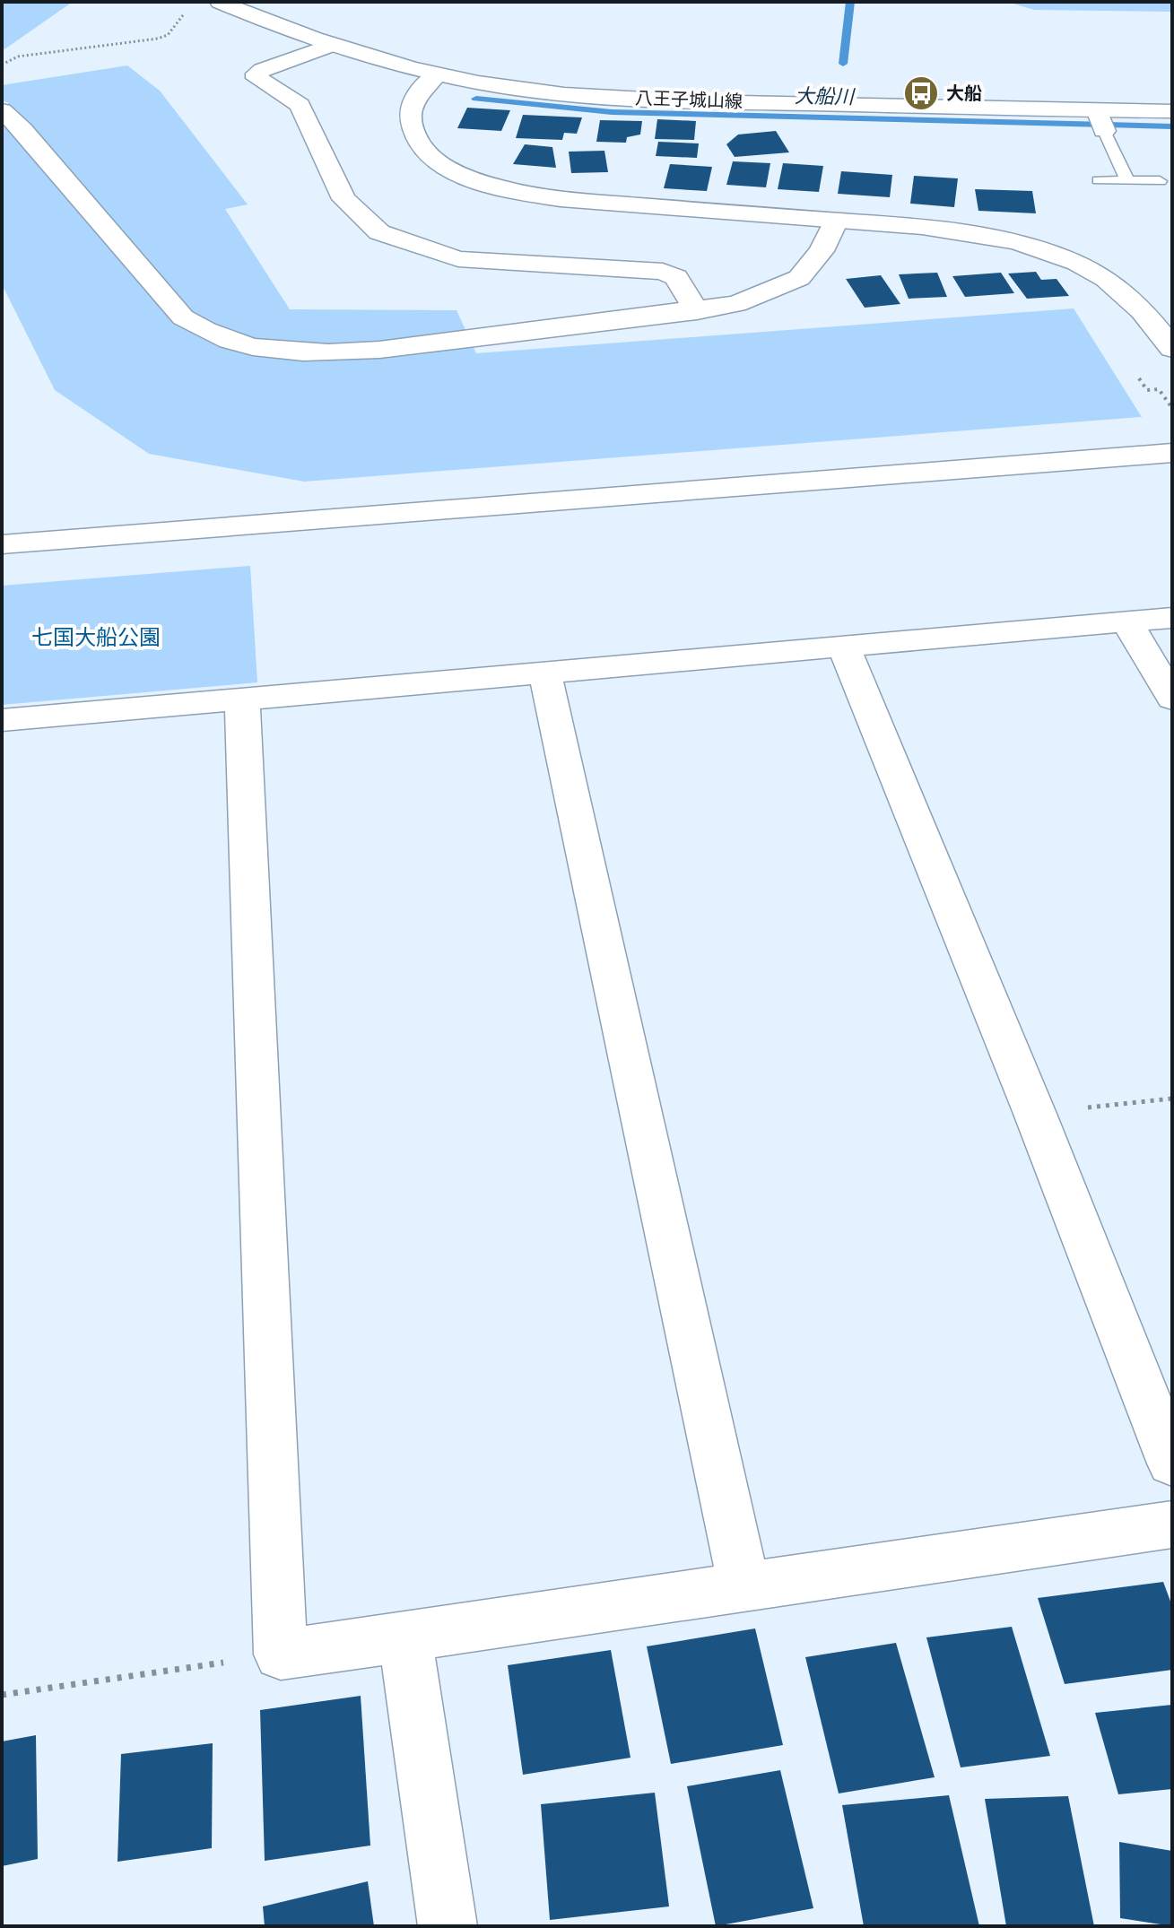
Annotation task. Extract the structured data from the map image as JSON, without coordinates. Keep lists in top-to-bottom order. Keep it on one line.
{"streets":{"street":["八王子城山線"]},"water":["大船川"],"parks":["七国大船公園"],"places":{"bus stop":["大船"]}}
